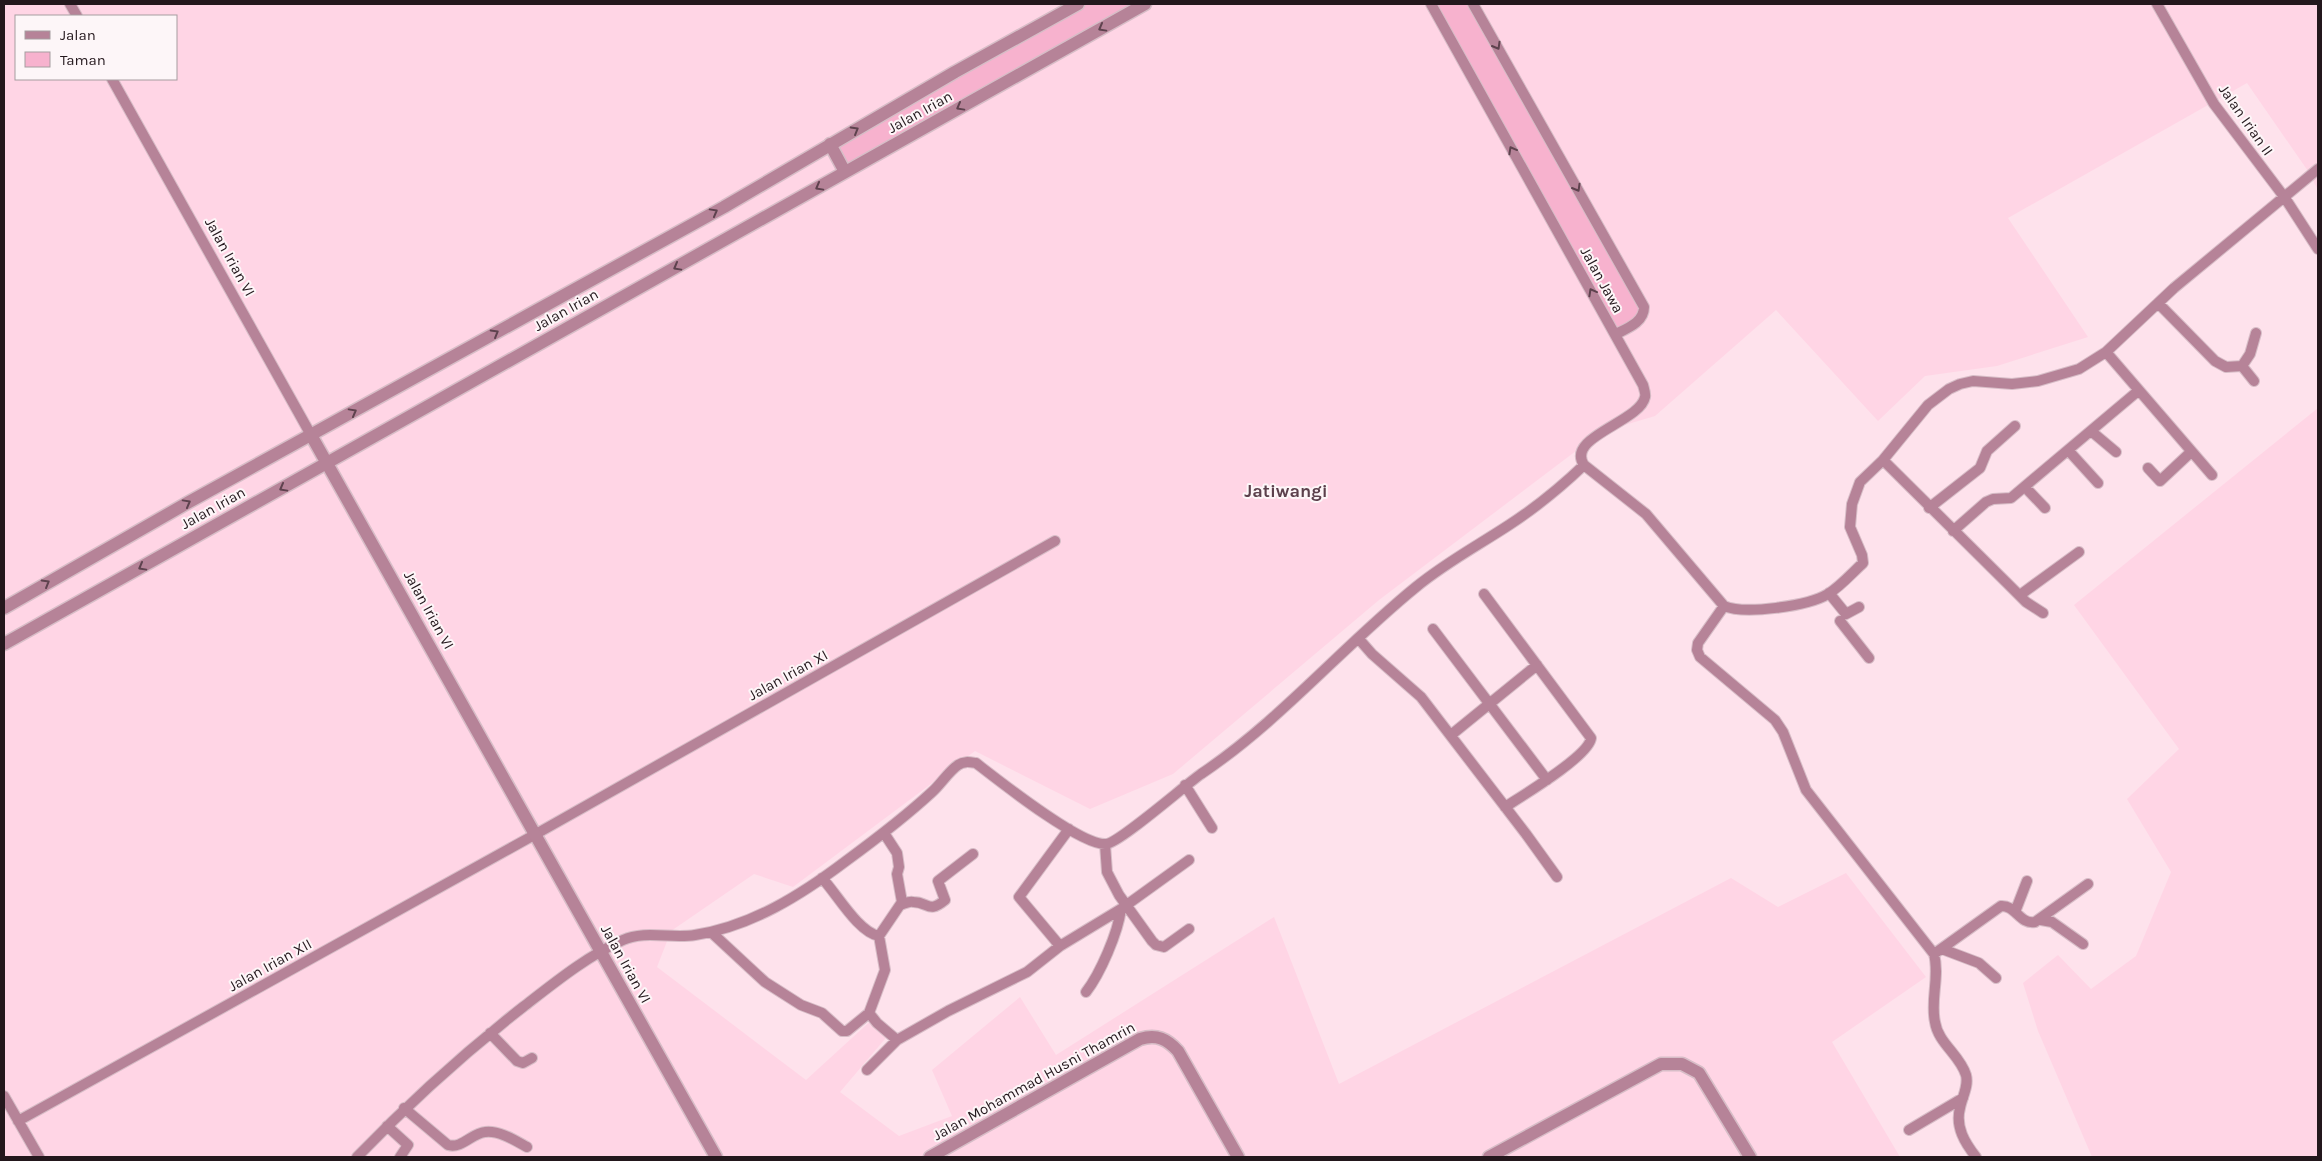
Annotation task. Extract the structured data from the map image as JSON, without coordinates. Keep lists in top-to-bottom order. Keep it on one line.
{"streets":{"street":["Jalan Irian","Jalan Irian II","Jalan Irian VI","Jalan Jawa","Jalan Irian XI","Jalan Irian XII","Jalan Mohammad Husni Thamrin"]},"crossings":[["Jalan Irian","Jalan Irian VI"],["Jalan Irian VI","Jalan Irian XI"],["Jalan Irian VI","Jalan Irian XII"],["Jalan Irian XI","Jalan Irian XII"]],"districts":["Jatiwangi"],"legend":["Jalan","Taman"]}
